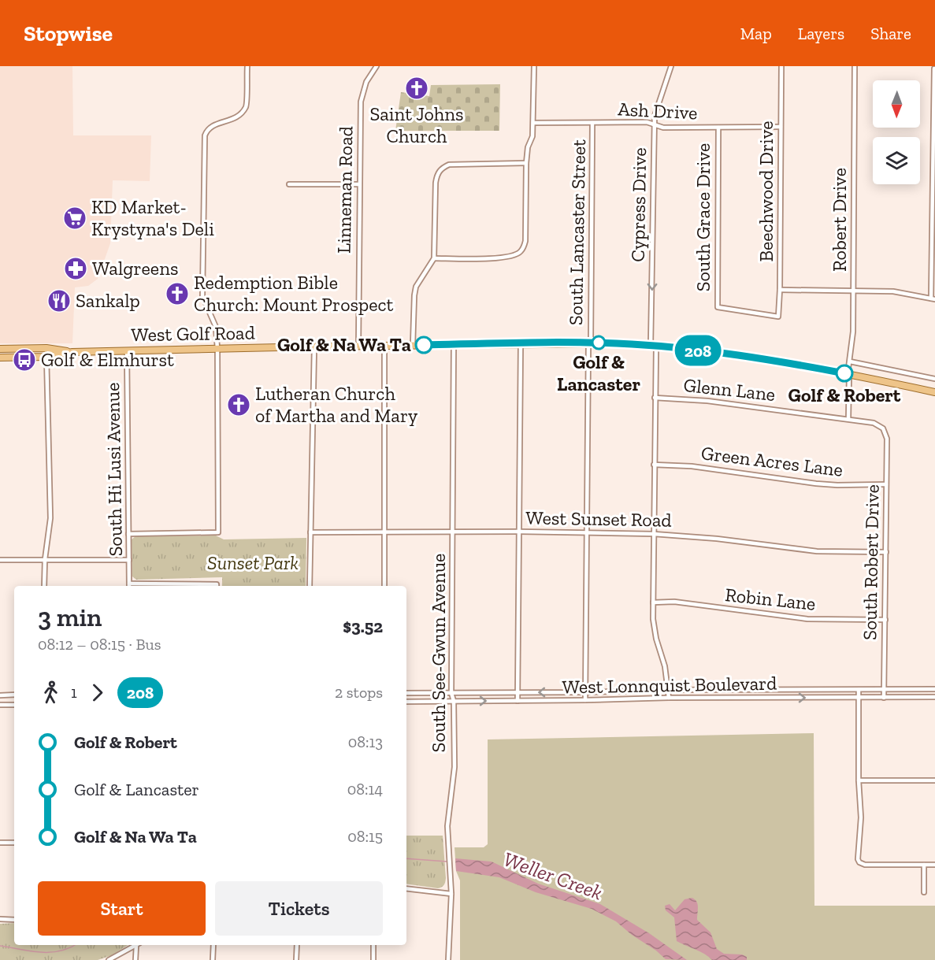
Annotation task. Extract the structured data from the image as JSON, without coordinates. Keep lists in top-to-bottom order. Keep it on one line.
{"streets":{"main road":["West Golf Road"],"street":["Ash Drive","Linneman Road","Beechwood Drive","Cypress Drive","South Grace Drive","Robert Drive","South Lancaster Street","Glenn Lane","Green Acres Lane","South Hi Lusi Avenue","West Sunset Road","South Robert Drive","Robin Lane","South See-Gwun Avenue","West Lonnquist Boulevard"]},"crossings":[["Ash Drive","Beechwood Drive"],["Ash Drive","Cypress Drive"],["Ash Drive","South Grace Drive"],["Ash Drive","South Lancaster Street"],["Linneman Road","West Golf Road"],["Beechwood Drive","South Grace Drive"],["Cypress Drive","West Golf Road"],["Cypress Drive","Glenn Lane"],["Cypress Drive","Green Acres Lane"],["Cypress Drive","West Sunset Road"],["Cypress Drive","Robin Lane"],["Cypress Drive","West Lonnquist Boulevard"],["Robert Drive","West Golf Road"],["Robert Drive","Glenn Lane"],["South Lancaster Street","West Golf Road"],["South Lancaster Street","West Sunset Road"],["South Lancaster Street","West Lonnquist Boulevard"],["West Golf Road","South Hi Lusi Avenue"],["West Golf Road","South See-Gwun Avenue"],["Glenn Lane","South Robert Drive"],["Green Acres Lane","South Robert Drive"],["West Sunset Road","South Robert Drive"],["West Sunset Road","South See-Gwun Avenue"],["South Robert Drive","Robin Lane"],["South Robert Drive","West Lonnquist Boulevard"],["South See-Gwun Avenue","West Lonnquist Boulevard"]],"water":["Weller Creek"],"parks":["Sunset Park"],"places":{"church":["Saint Johns Church","Redemption Bible Church: Mount Prospect","Lutheran Church of Martha and Mary"],"supermarket":["KD Market- Krystyna's Deli"],"pharmacy":["Walgreens"],"restaurant":["Sankalp"],"other":["Golf & Lancaster","Golf & Na Wa Ta","Golf & Robert"],"bus stop":["Golf & Elmhurst"]},"lines":["bus line 208"],"north":"bottom","page":{"header":"Stopwise","nav":["Map","Layers","Share"],"on_map":"208","heading":["3 min","08:12 – 08:15 · Bus","$3.52"],"legs":["1","208","2 stops"],"list":[{"name":"Golf & Robert","value":"08:13"},{"name":"Golf & Lancaster","value":"08:14"},{"name":"Golf & Na Wa Ta","value":"08:15"}],"buttons":["Start","Tickets"]}}
